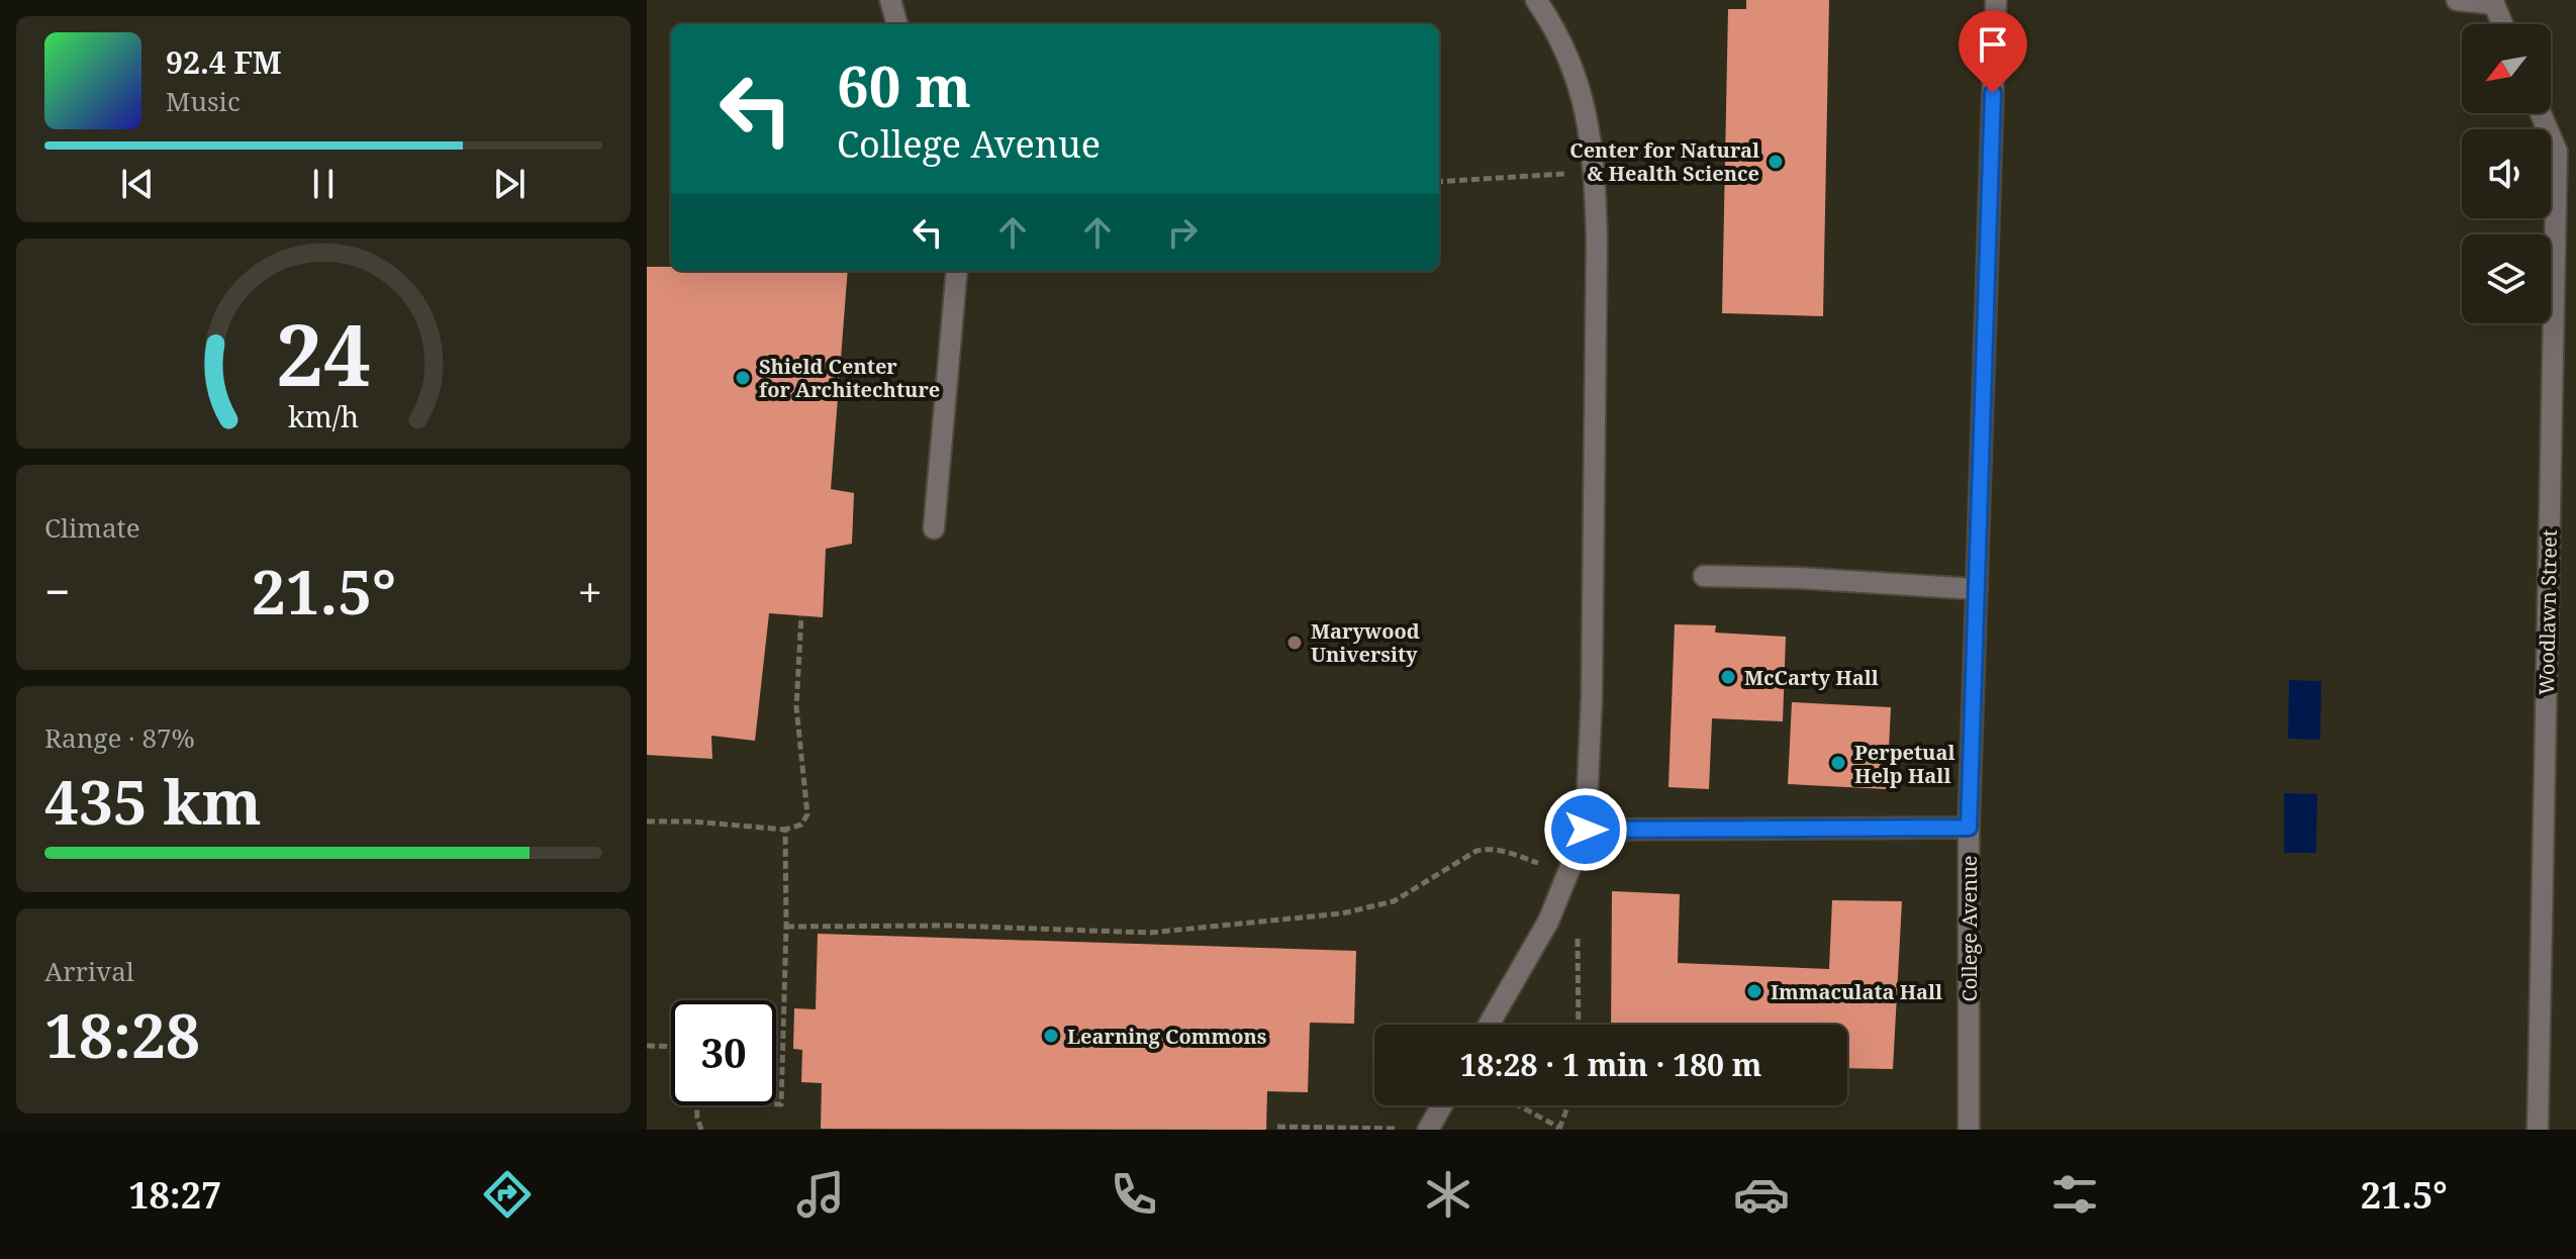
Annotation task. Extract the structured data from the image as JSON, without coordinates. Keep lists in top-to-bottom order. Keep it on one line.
{"streets":{"street":["Woodlawn Street","College Avenue"]},"places":["Center for Natural & Health Science","Shield Center for Architechture","Marywood University","McCarty Hall","Perpetual Help Hall","Immaculata Hall","Learning Commons"],"north":"bottom left","page":{"turn":["60 m","College Avenue"],"song":["92.4 FM","Music"],"tile":["Climate",["Range · 87%","435 km"],["Arrival","18:28"]],"heat":["−","21.5°","+"],"limit":"30","trip":"18:28 · 1 min · 180 m","tabs":["18:27","21.5°"],"gauge":["24","km/h"]}}
